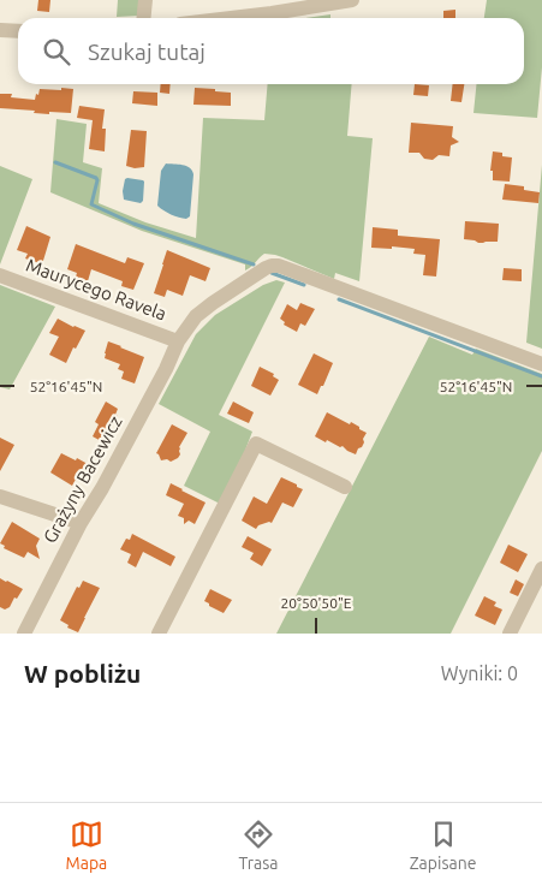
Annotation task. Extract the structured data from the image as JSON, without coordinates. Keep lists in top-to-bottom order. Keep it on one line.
{"streets":{"street":["Maurycego Ravela","Grażyny Bacewicz"]},"crossings":[["Maurycego Ravela","Grażyny Bacewicz"]],"page":{"search":"Szukaj tutaj","heading":["W pobliżu","Wyniki: 0"],"nav":["Mapa","Trasa","Zapisane"]},"coordinates":["52°16'45\"N","20°50'50\"E"]}
